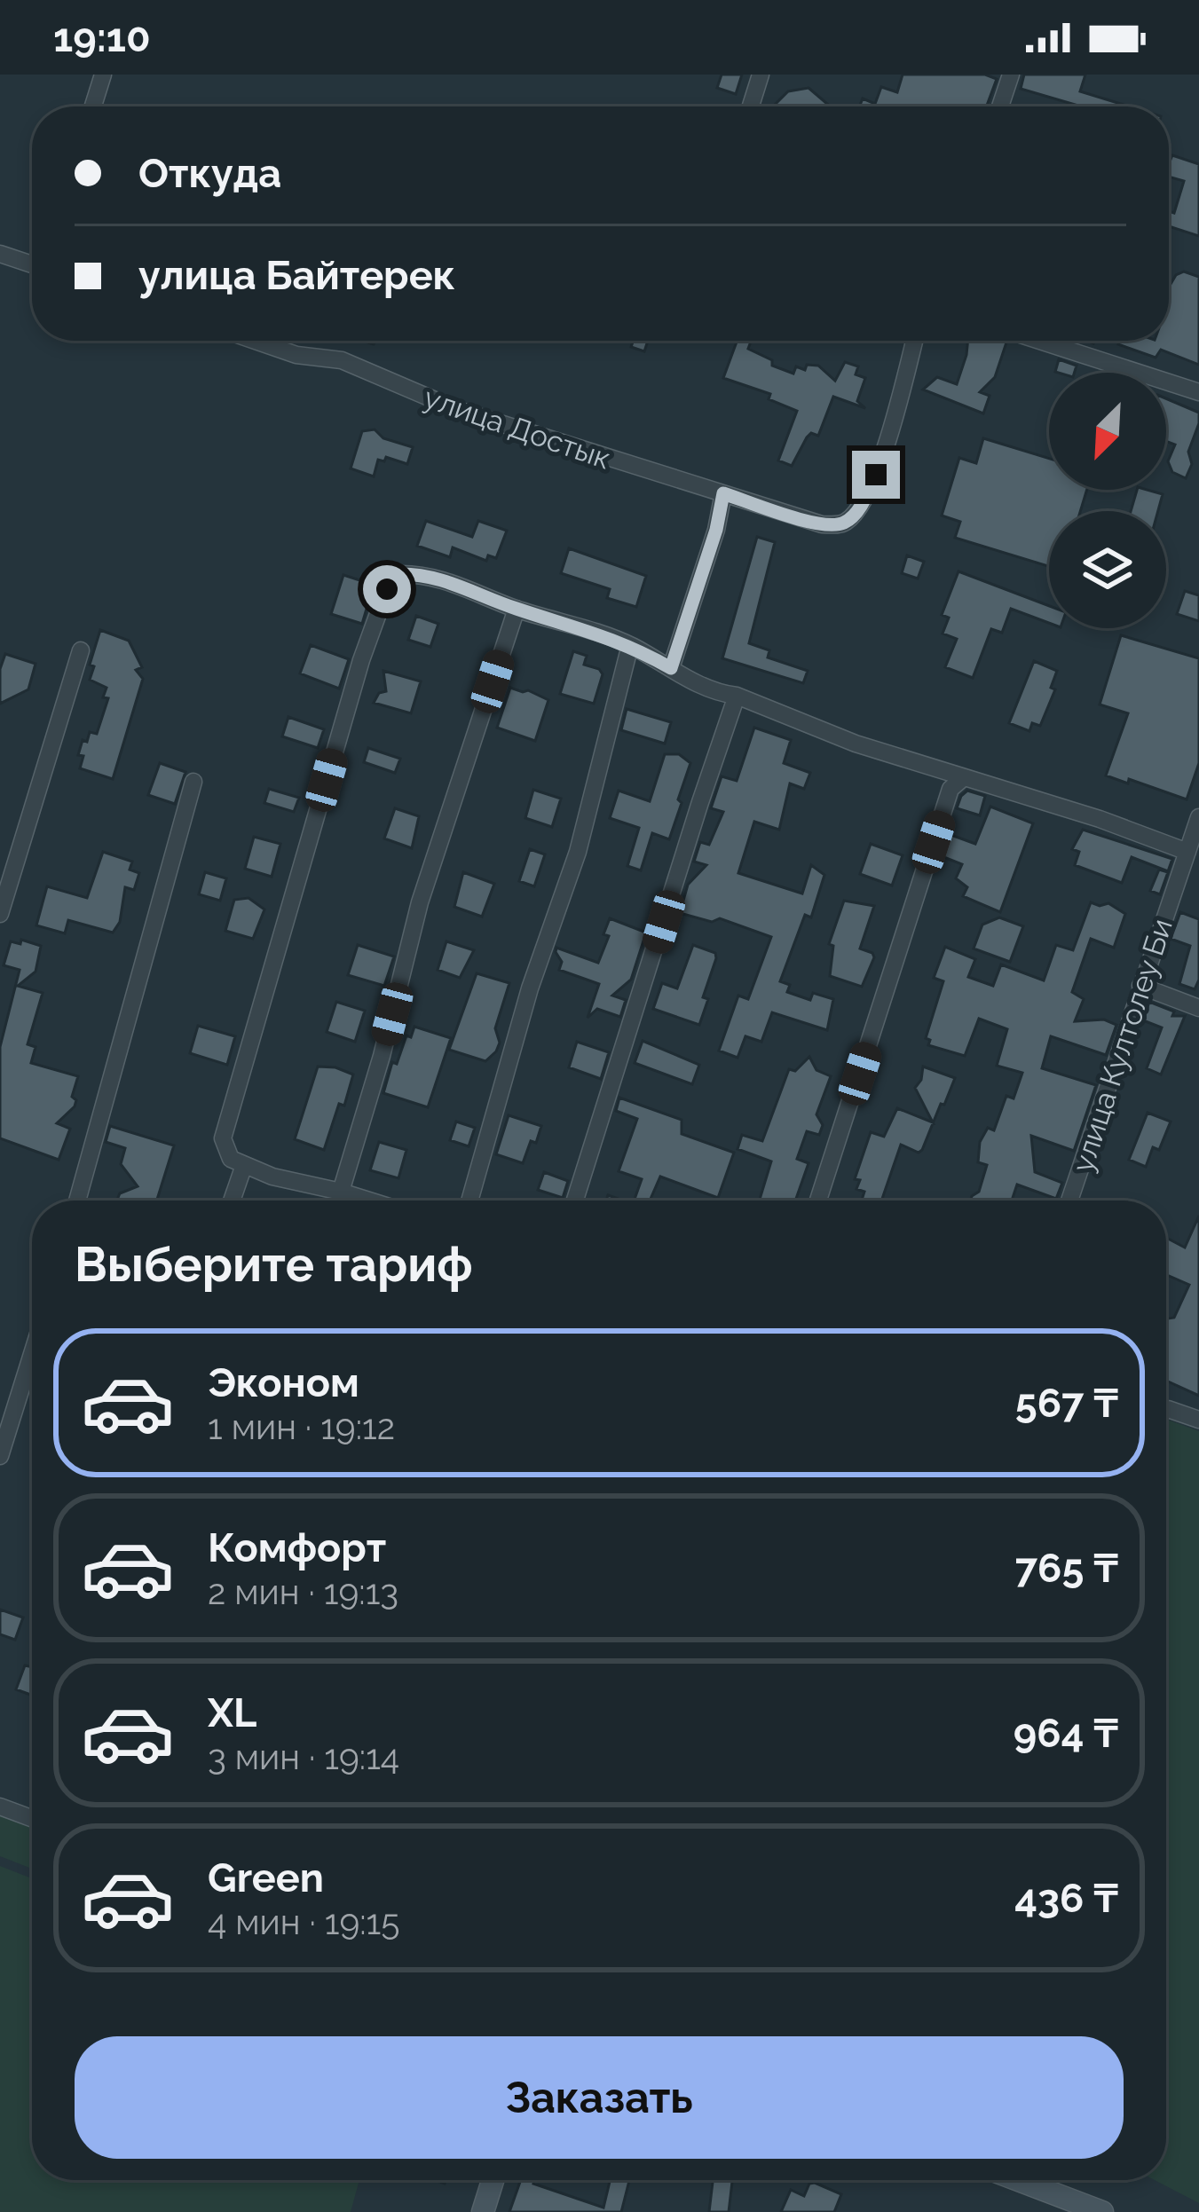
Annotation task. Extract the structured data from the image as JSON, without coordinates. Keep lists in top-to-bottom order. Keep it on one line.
{"streets":{"street":["улица Достык","улица Култолеу Би"]},"north":"bottom left","page":{"status":"19:10","banner":["Откуда","улица Байтерек"],"heading":"Выберите тариф","list":[{"name":"Эконом","note":"1 мин · 19:12","value":"567 ₸"},{"name":"Комфорт","note":"2 мин · 19:13","value":"765 ₸"},{"name":"XL","note":"3 мин · 19:14","value":"964 ₸"},{"name":"Green","note":"4 мин · 19:15","value":"436 ₸"}],"buttons":"Заказать"}}
